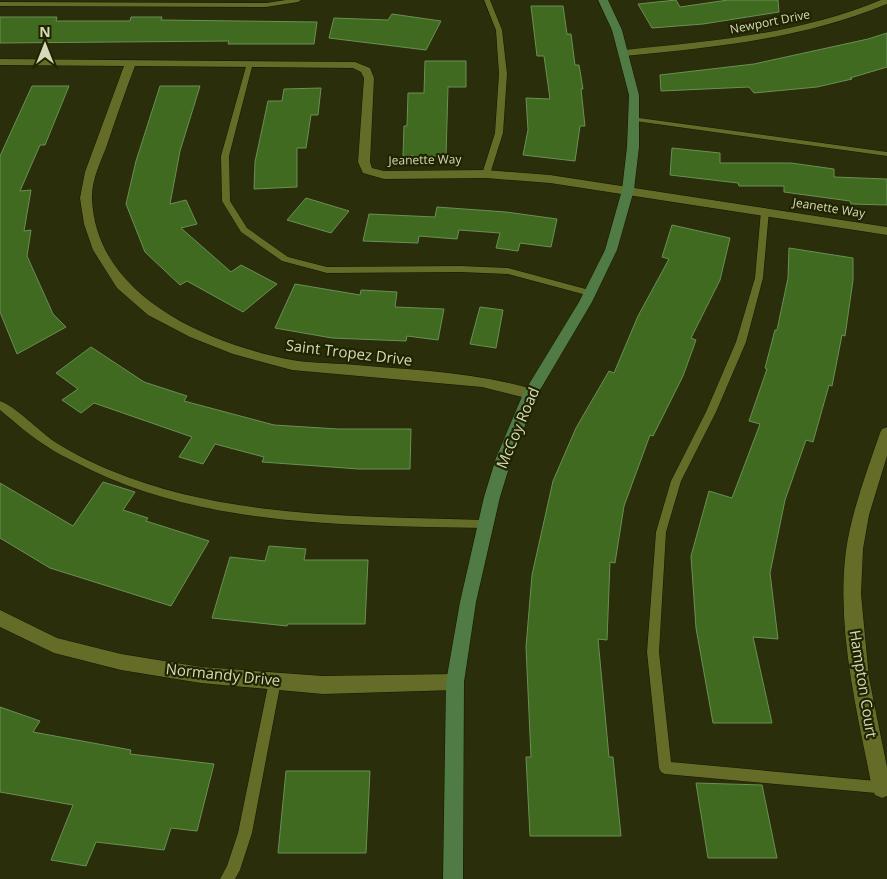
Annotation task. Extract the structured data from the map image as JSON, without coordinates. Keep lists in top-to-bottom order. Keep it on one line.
{"streets":{"street":["Newport Drive","Jeanette Way","Saint Tropez Drive","McCoy Road","Normandy Drive","Hampton Court"]},"crossings":[["Newport Drive","McCoy Road"],["Jeanette Way","Saint Tropez Drive"],["Jeanette Way","McCoy Road"],["Saint Tropez Drive","McCoy Road"],["McCoy Road","Normandy Drive"]],"north":"top"}
